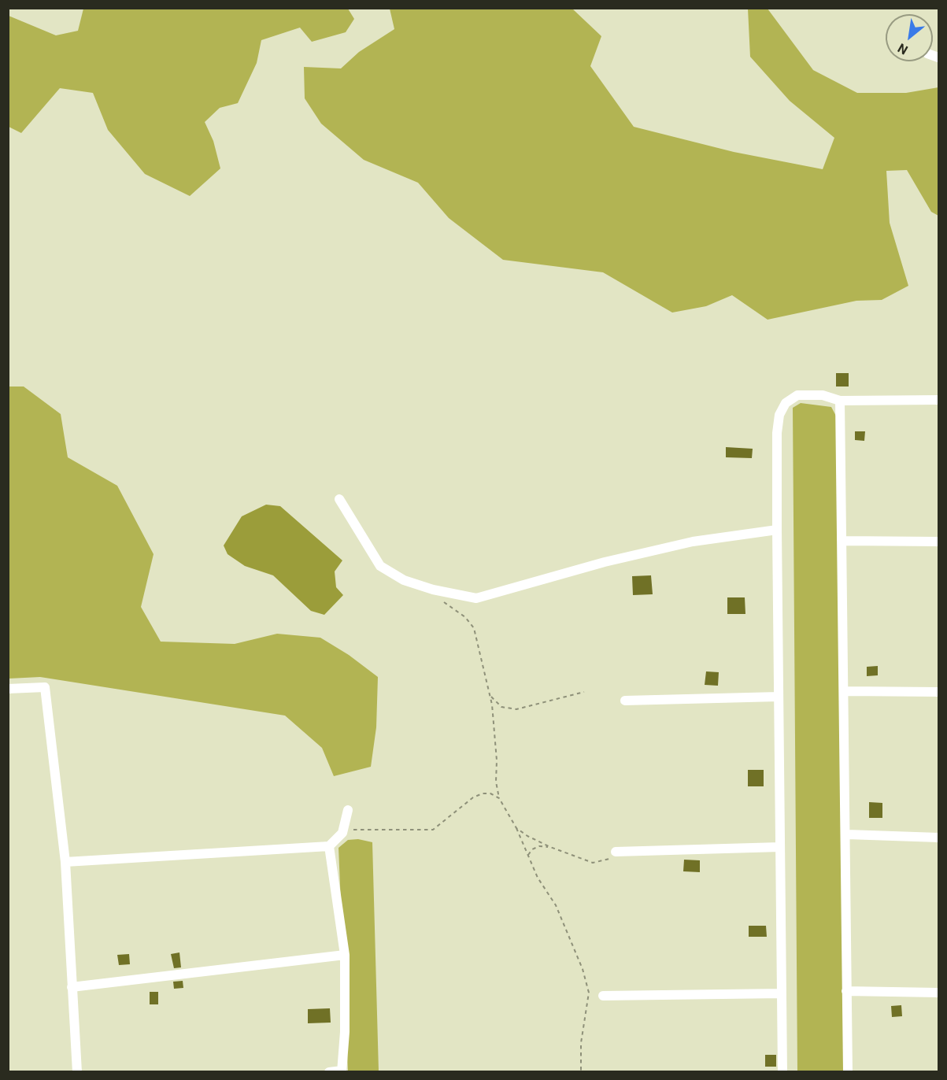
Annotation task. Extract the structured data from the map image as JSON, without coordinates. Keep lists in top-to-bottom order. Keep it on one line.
{"north":"bottom left"}
